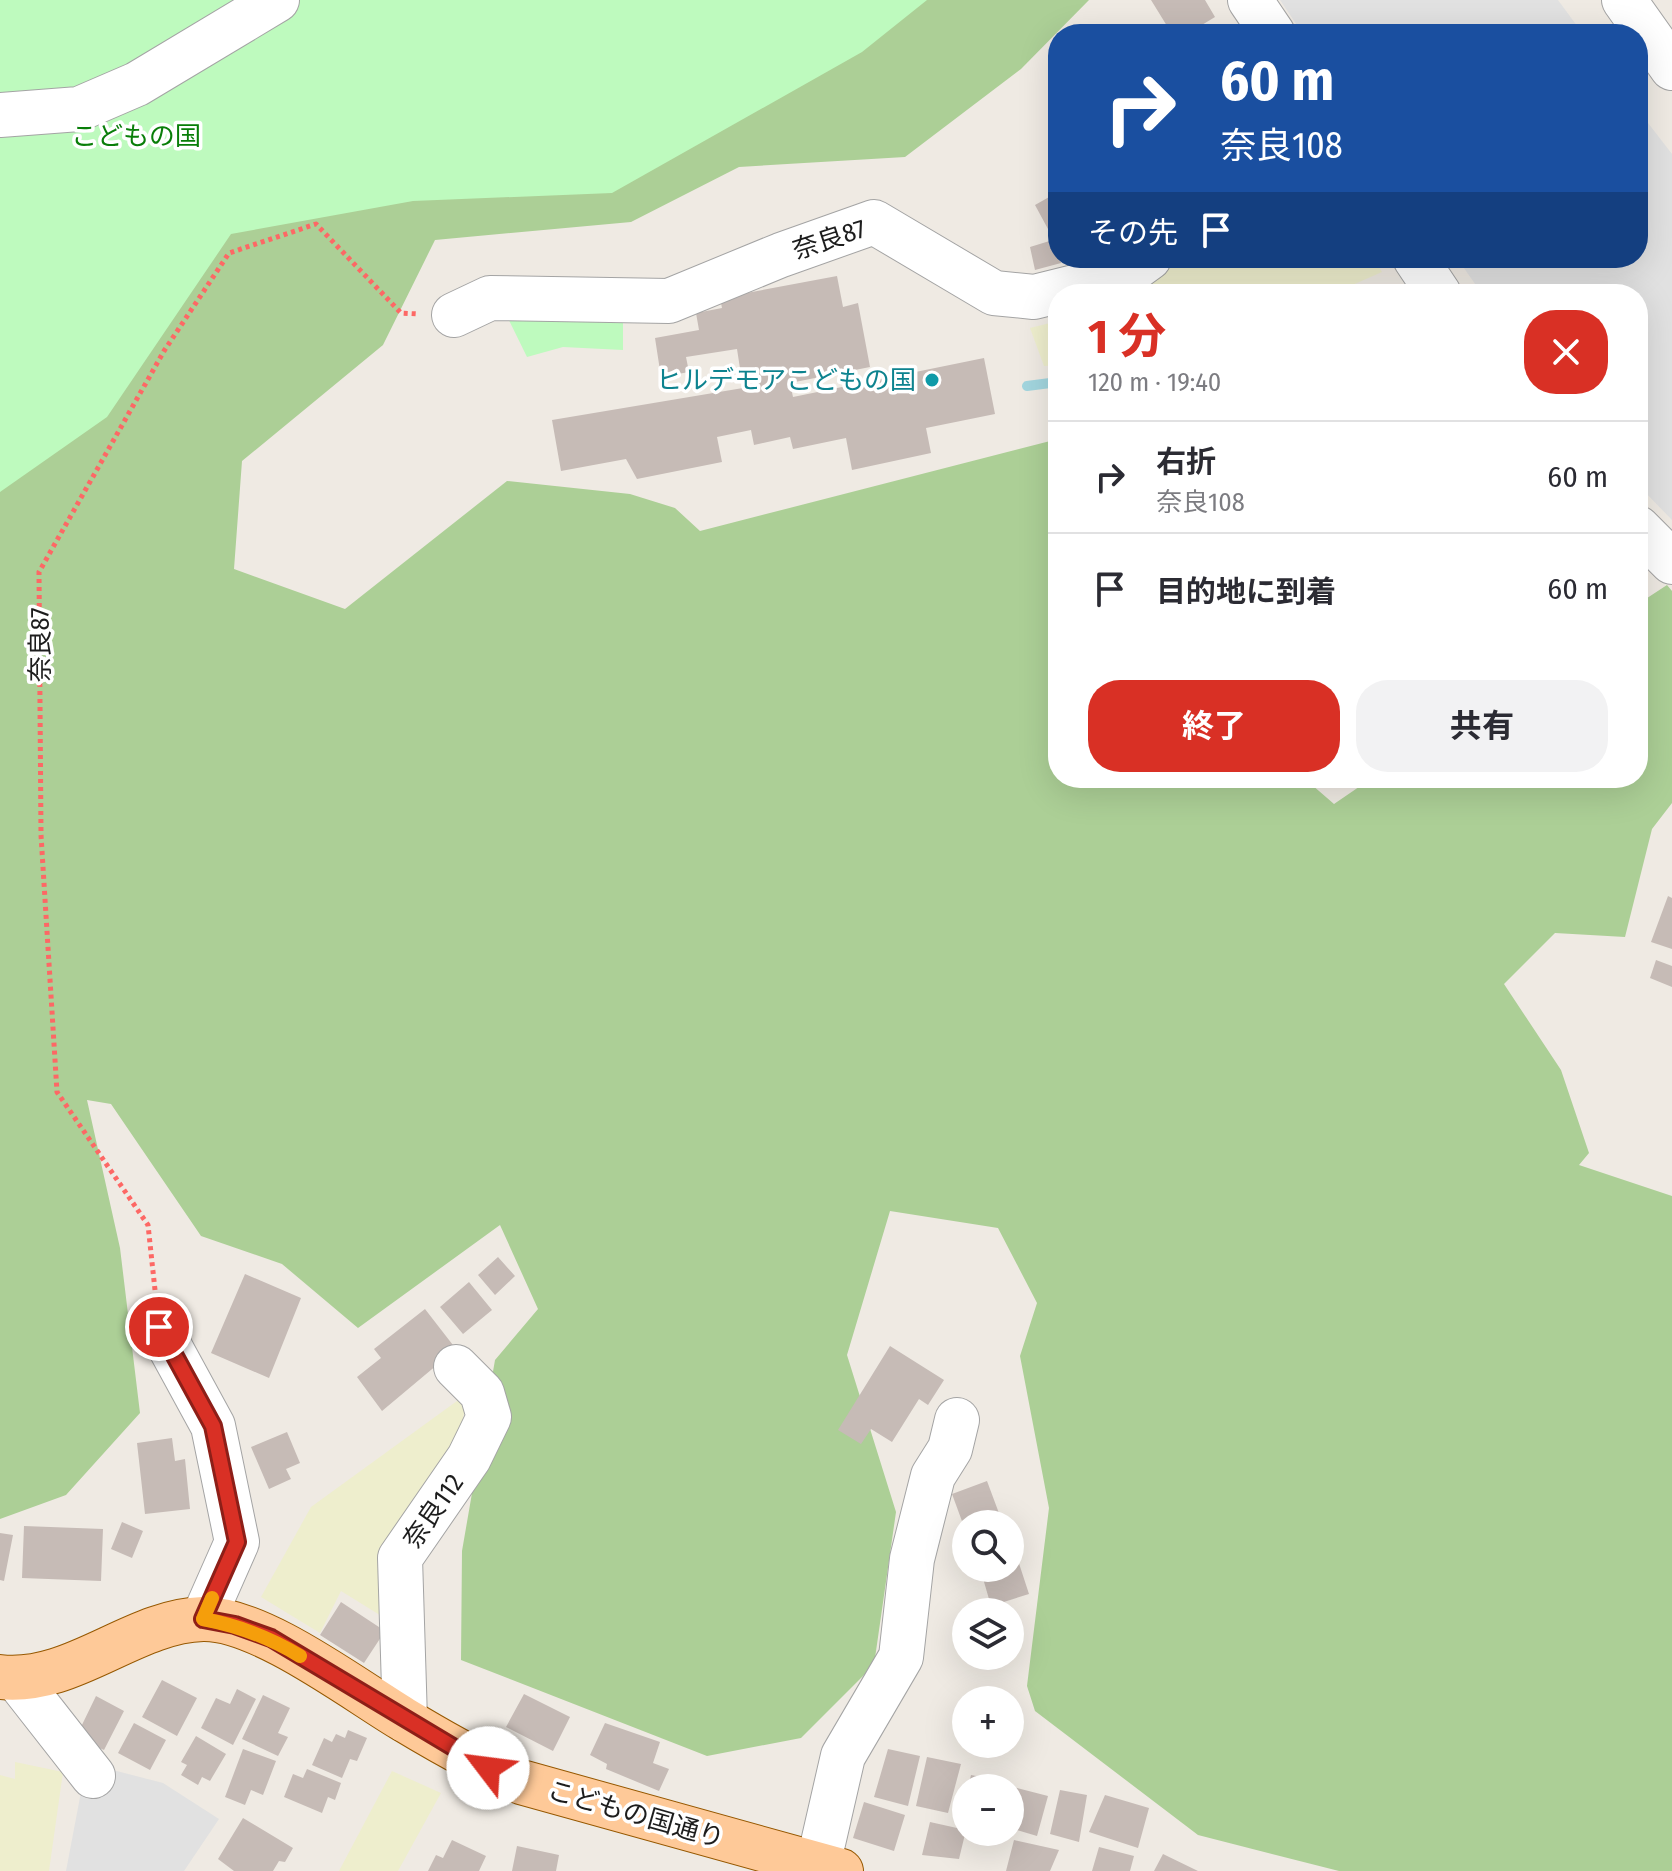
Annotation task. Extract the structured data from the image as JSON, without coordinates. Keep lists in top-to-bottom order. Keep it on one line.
{"streets":{"main road":["こどもの国通り"],"street":["奈良87","奈良112"]},"crossings":[["奈良112","こどもの国通り"]],"parks":["こどもの国"],"places":["ヒルデモアこどもの国"],"page":{"turn":["60 m","奈良108"],"then":"その先","heading":["1 分","120 m · 19:40"],"list":[{"name":"右折","note":"奈良108","value":"60 m"},{"name":"目的地に到着","value":"60 m"}],"buttons":["終了","共有"],"map_buttons":["+","−"]}}
